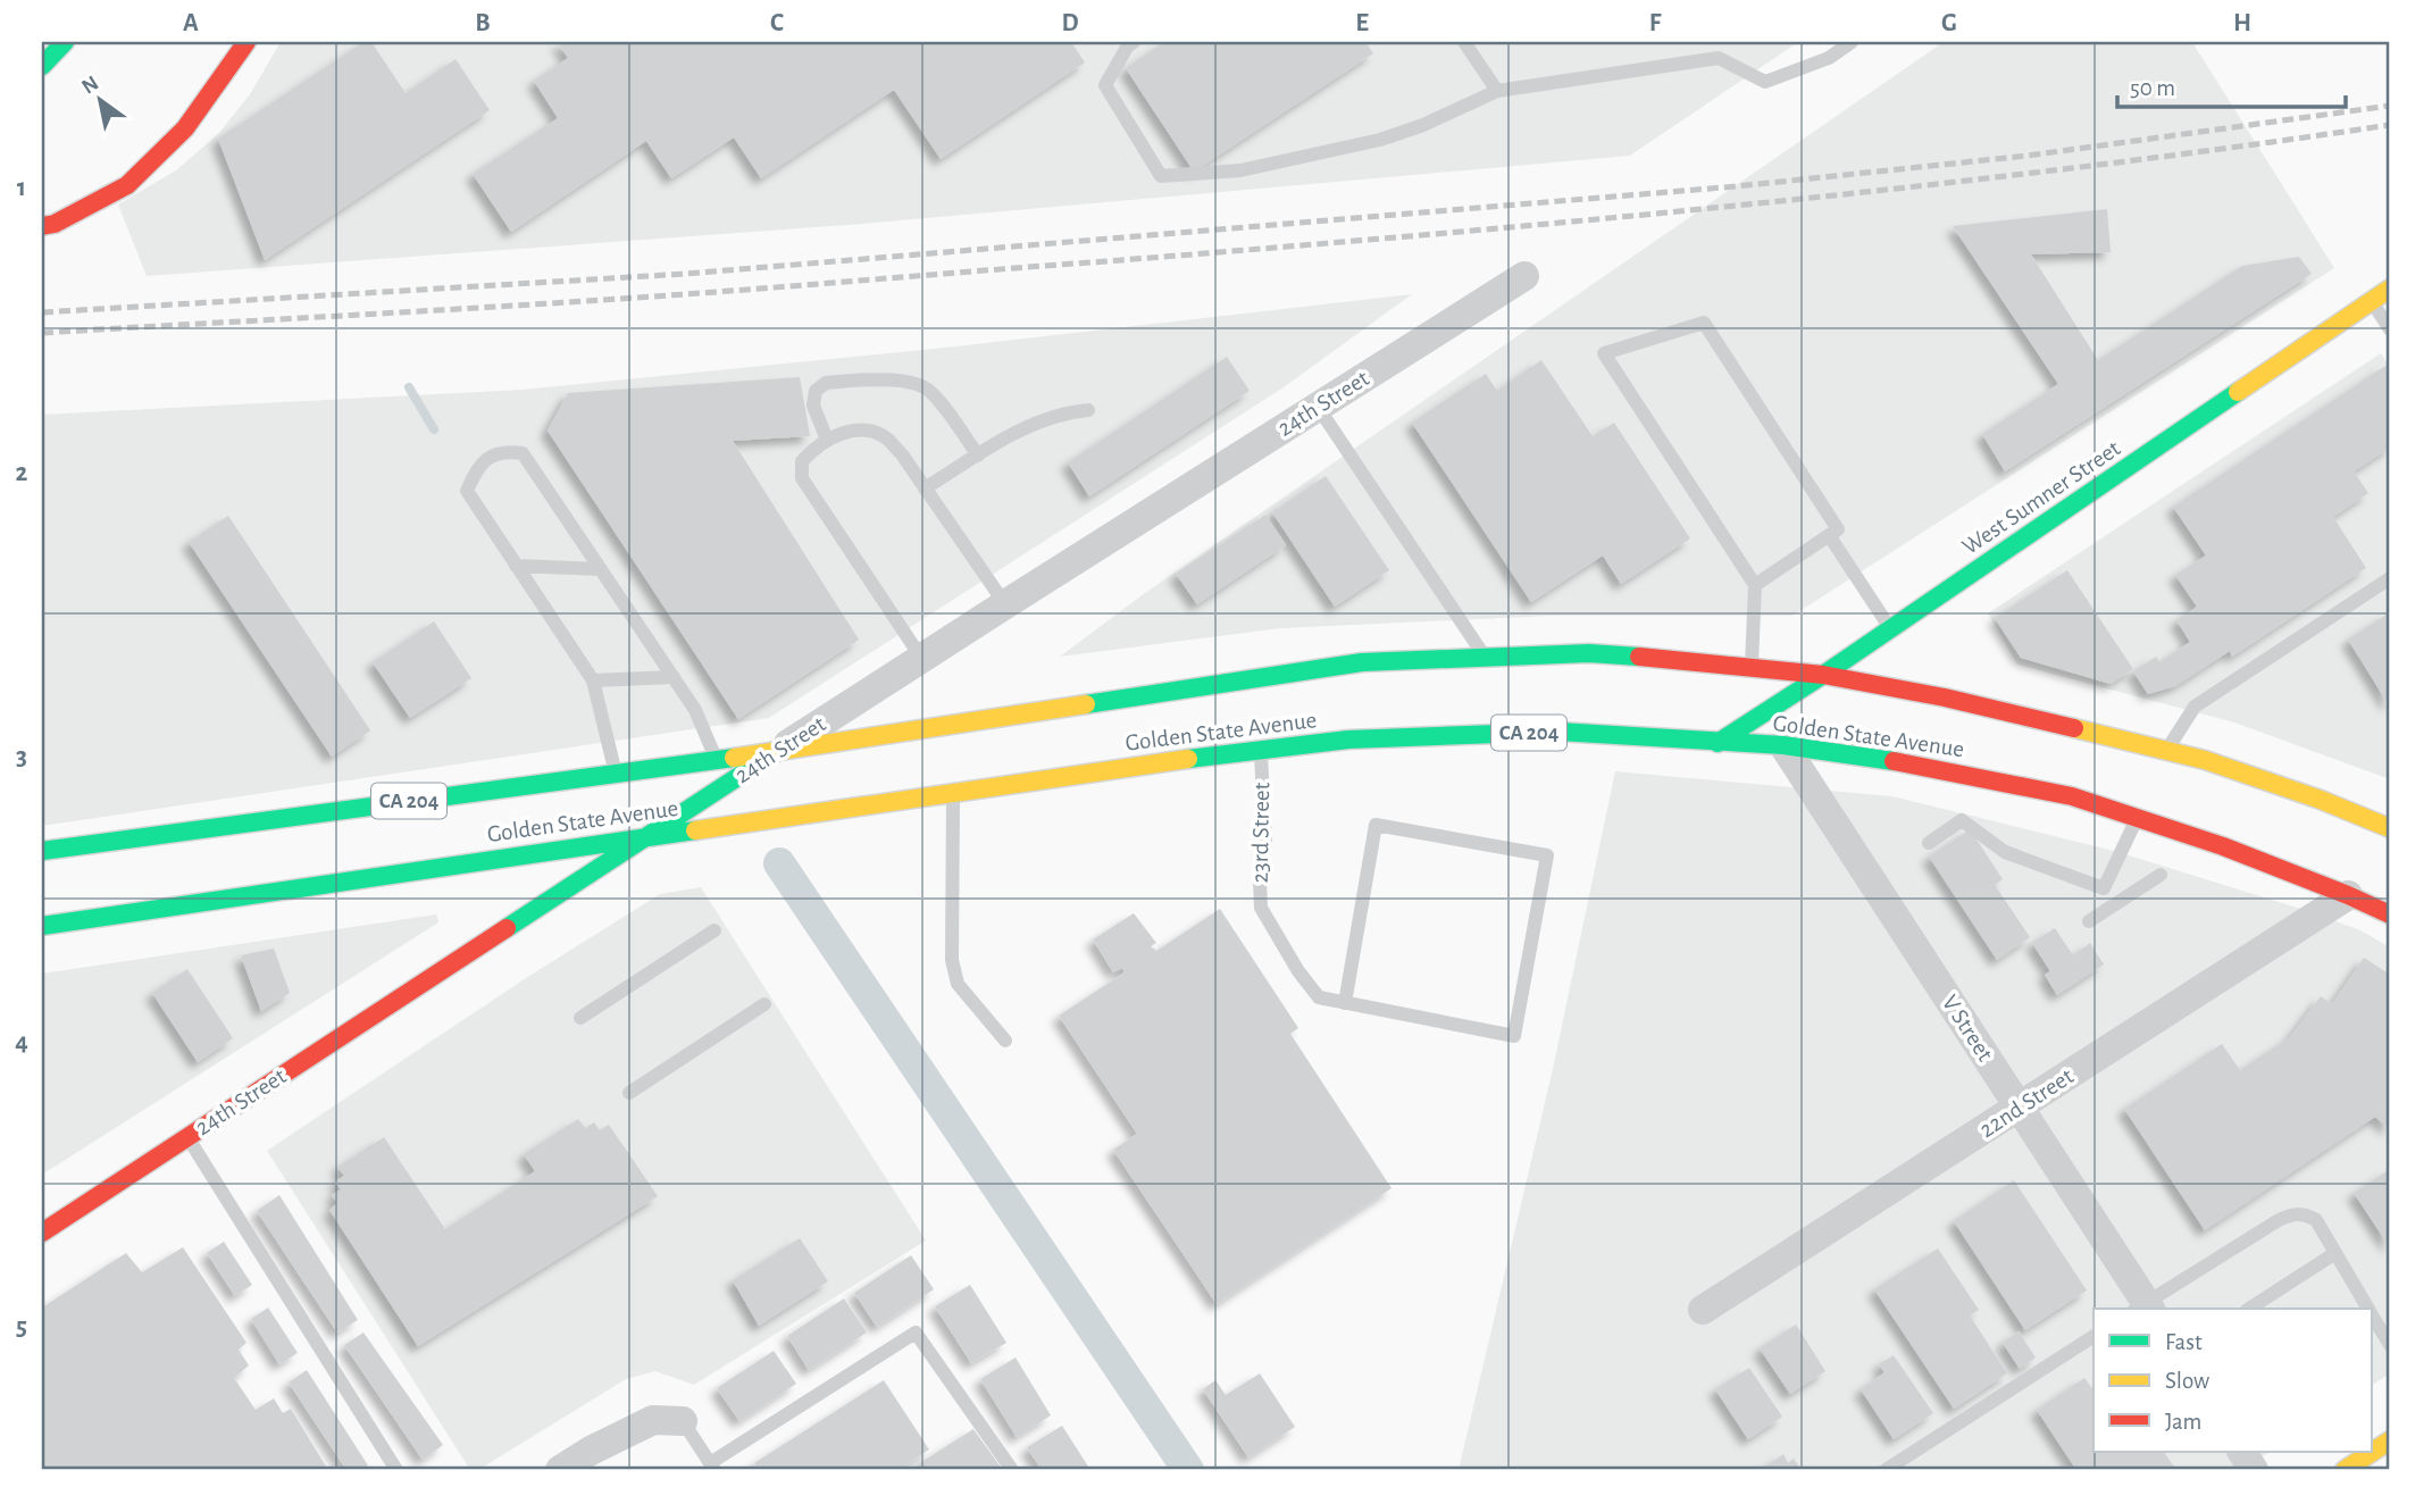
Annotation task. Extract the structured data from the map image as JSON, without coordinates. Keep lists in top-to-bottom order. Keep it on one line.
{"streets":{"main road":["24th Street","West Sumner Street","Golden State Avenue","CA 204"],"street":["V Street","22nd Street"],"lane":["23rd Street"]},"crossings":[["24th Street","Golden State Avenue"],["West Sumner Street","Golden State Avenue"],["Golden State Avenue","23rd Street"],["Golden State Avenue","V Street"],["Golden State Avenue","22nd Street"],["V Street","22nd Street"]],"legend":["Fast","Slow","Jam"],"scale_bar":"50 m","north":"top left","grid":{"columns":["A","B","C","D","E","F","G","H"],"rows":["1","2","3","4","5"]}}
